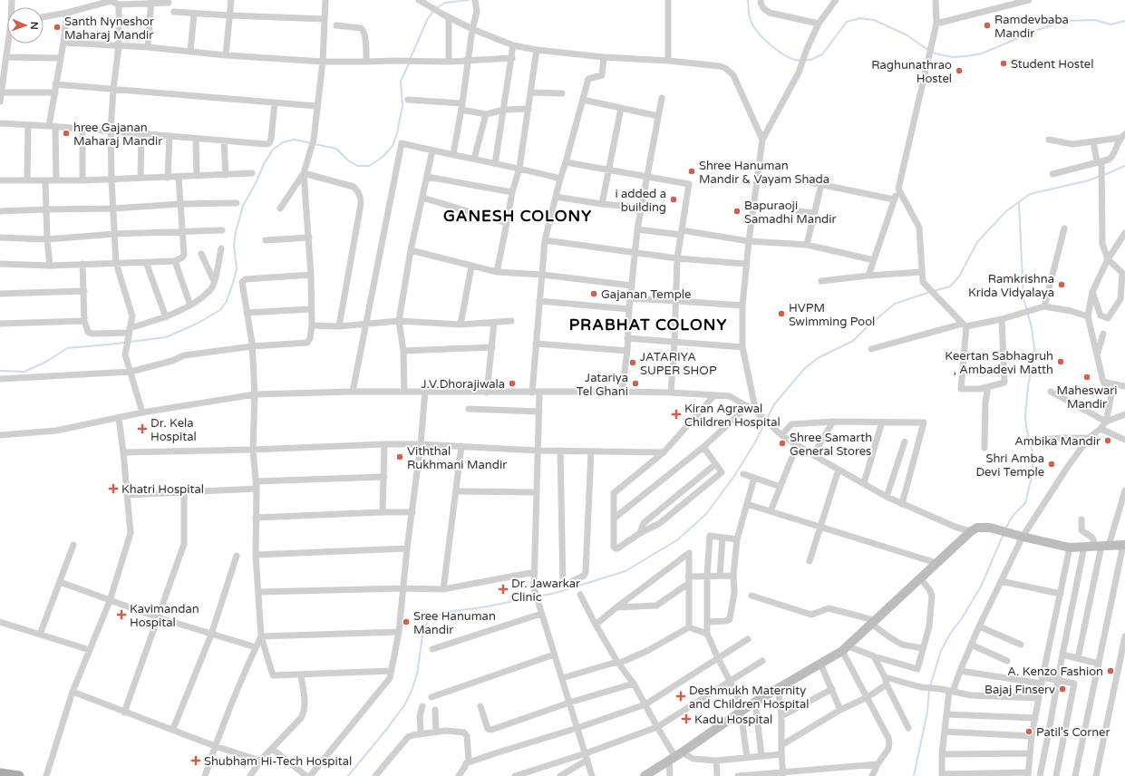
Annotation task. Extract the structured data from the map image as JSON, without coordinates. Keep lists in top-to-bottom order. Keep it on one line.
{"districts":["GANESH COLONY","PRABHAT COLONY"],"places":{"other":["Ramdevbaba Mandir","Santh Nyneshor Maharaj Mandir","Student Hostel","Raghunathrao Hostel","hree Gajanan Maharaj Mandir","Shree Hanuman Mandir & Vayam Shada","i added a building","Bapuraoji Samadhi Mandir","Ramkrishna Krida Vidyalaya","Gajanan Temple","HVPM Swimming Pool","Keertan Sabhagruh , Ambadevi Matth","JATARIYA SUPER SHOP","Maheswari Mandir","J.V.Dhorajiwala","Jatariya Tel Ghani","Ambika Mandir","Shree Samarth General Stores","Viththal Rukhmani Mandir","Shri Amba Devi Temple","Sree Hanuman Mandir","A. Kenzo Fashion","Bajaj Finserv","Patil's Corner"],"health":["Kiran Agrawal Children Hospital","Dr. Kela Hospital","Khatri Hospital","Dr. Jawarkar Clinic","Kavimandan Hospital","Deshmukh Maternity and Children Hospital","Kadu Hospital","Shubham Hi-Tech Hospital"]},"north":"right"}
